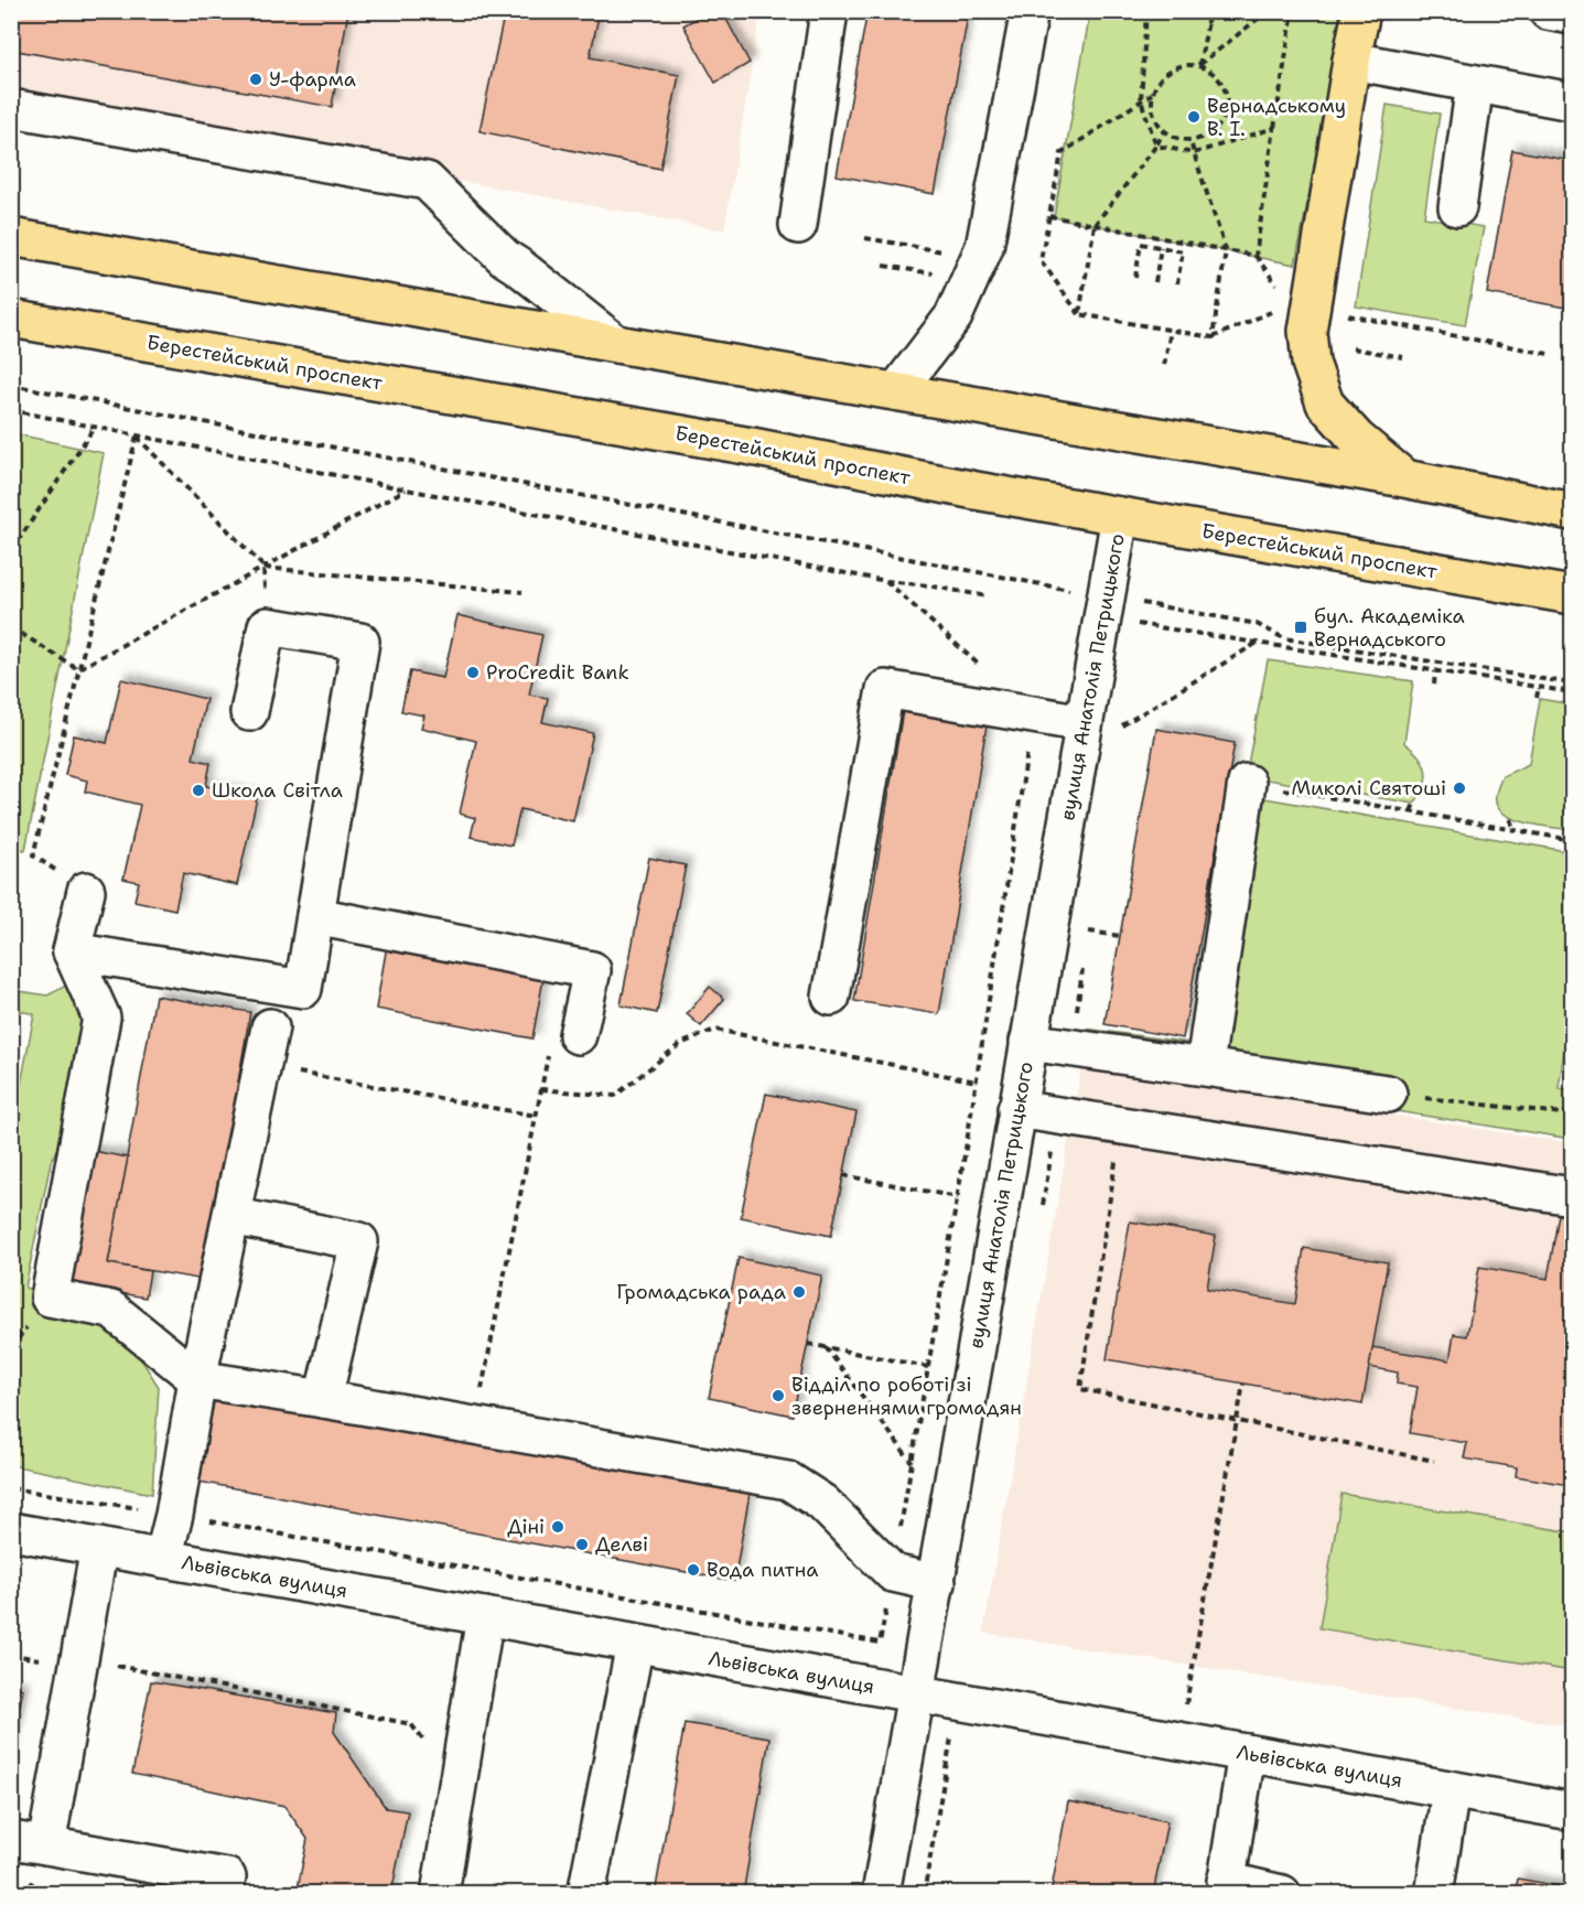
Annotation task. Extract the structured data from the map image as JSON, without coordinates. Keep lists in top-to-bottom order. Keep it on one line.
{"streets":{"main road":["Берестейський проспект"],"street":["вулиця Анатолія Петрицького","Львівська вулиця"]},"crossings":[["Берестейський проспект","вулиця Анатолія Петрицького"],["вулиця Анатолія Петрицького","Львівська вулиця"]],"places":{"other":["У-фарма","Вернадському В. І.","ProCredit Bank","Миколі Святоші","Школа Світла","Громадська рада","Відділ по роботі зі зверненнями громадян","Діні","Делві","Вода питна"],"transit":["бул. Академіка Вернадського"]}}
